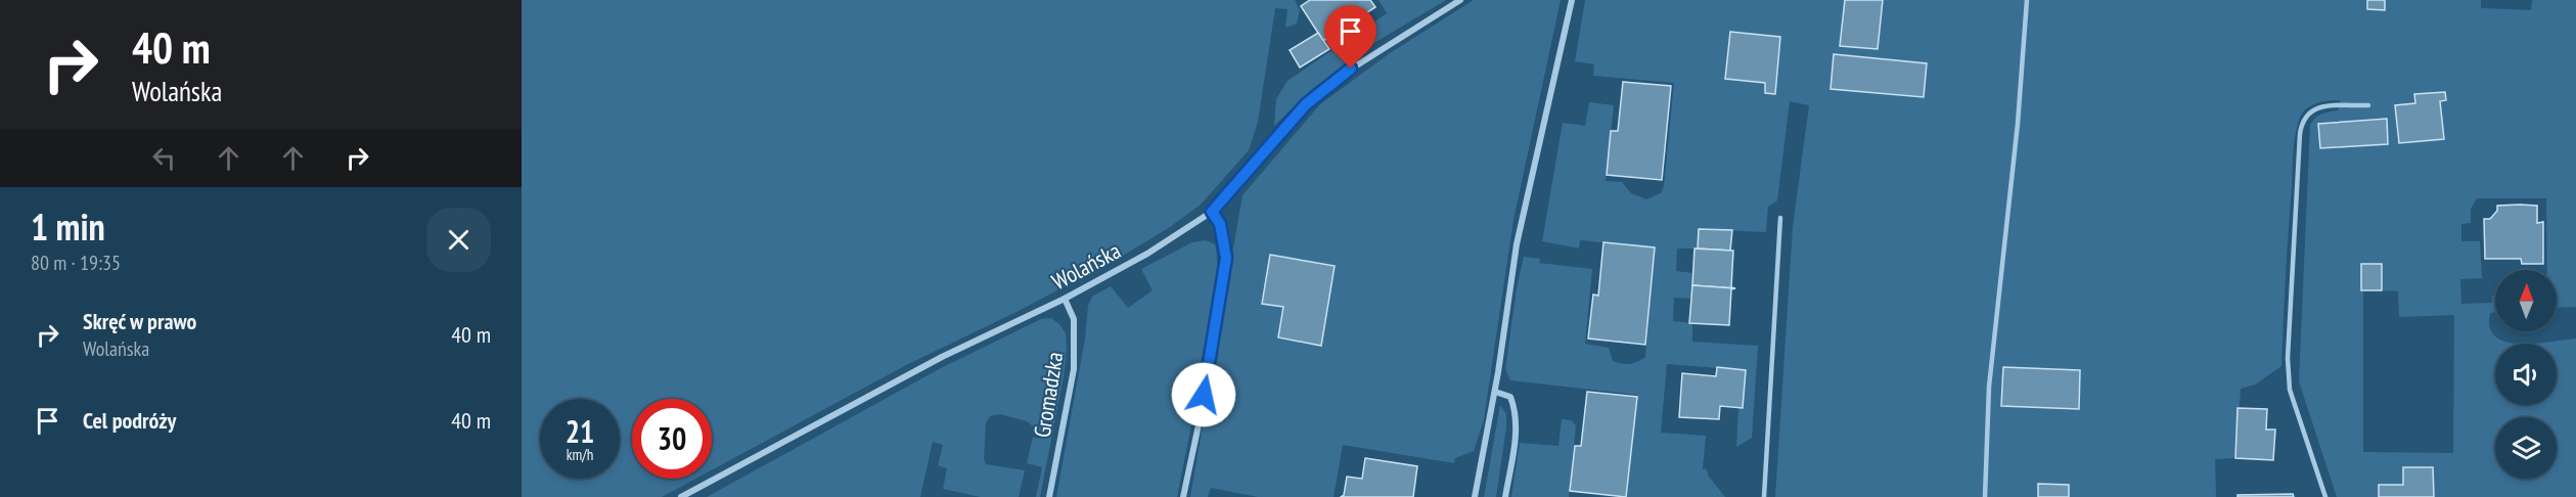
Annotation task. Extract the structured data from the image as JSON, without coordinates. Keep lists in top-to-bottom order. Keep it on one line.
{"streets":{"street":["Wolańska","Gromadzka"]},"crossings":[["Wolańska","Gromadzka"]],"north":"top","page":{"turn":["40 m","Wolańska"],"heading":["1 min","80 m · 19:35"],"list":[{"name":"Skręć w prawo","note":"Wolańska","value":"40 m"},{"name":"Cel podróży","value":"40 m"}],"speed":"21 km/h","limit":"30"}}
